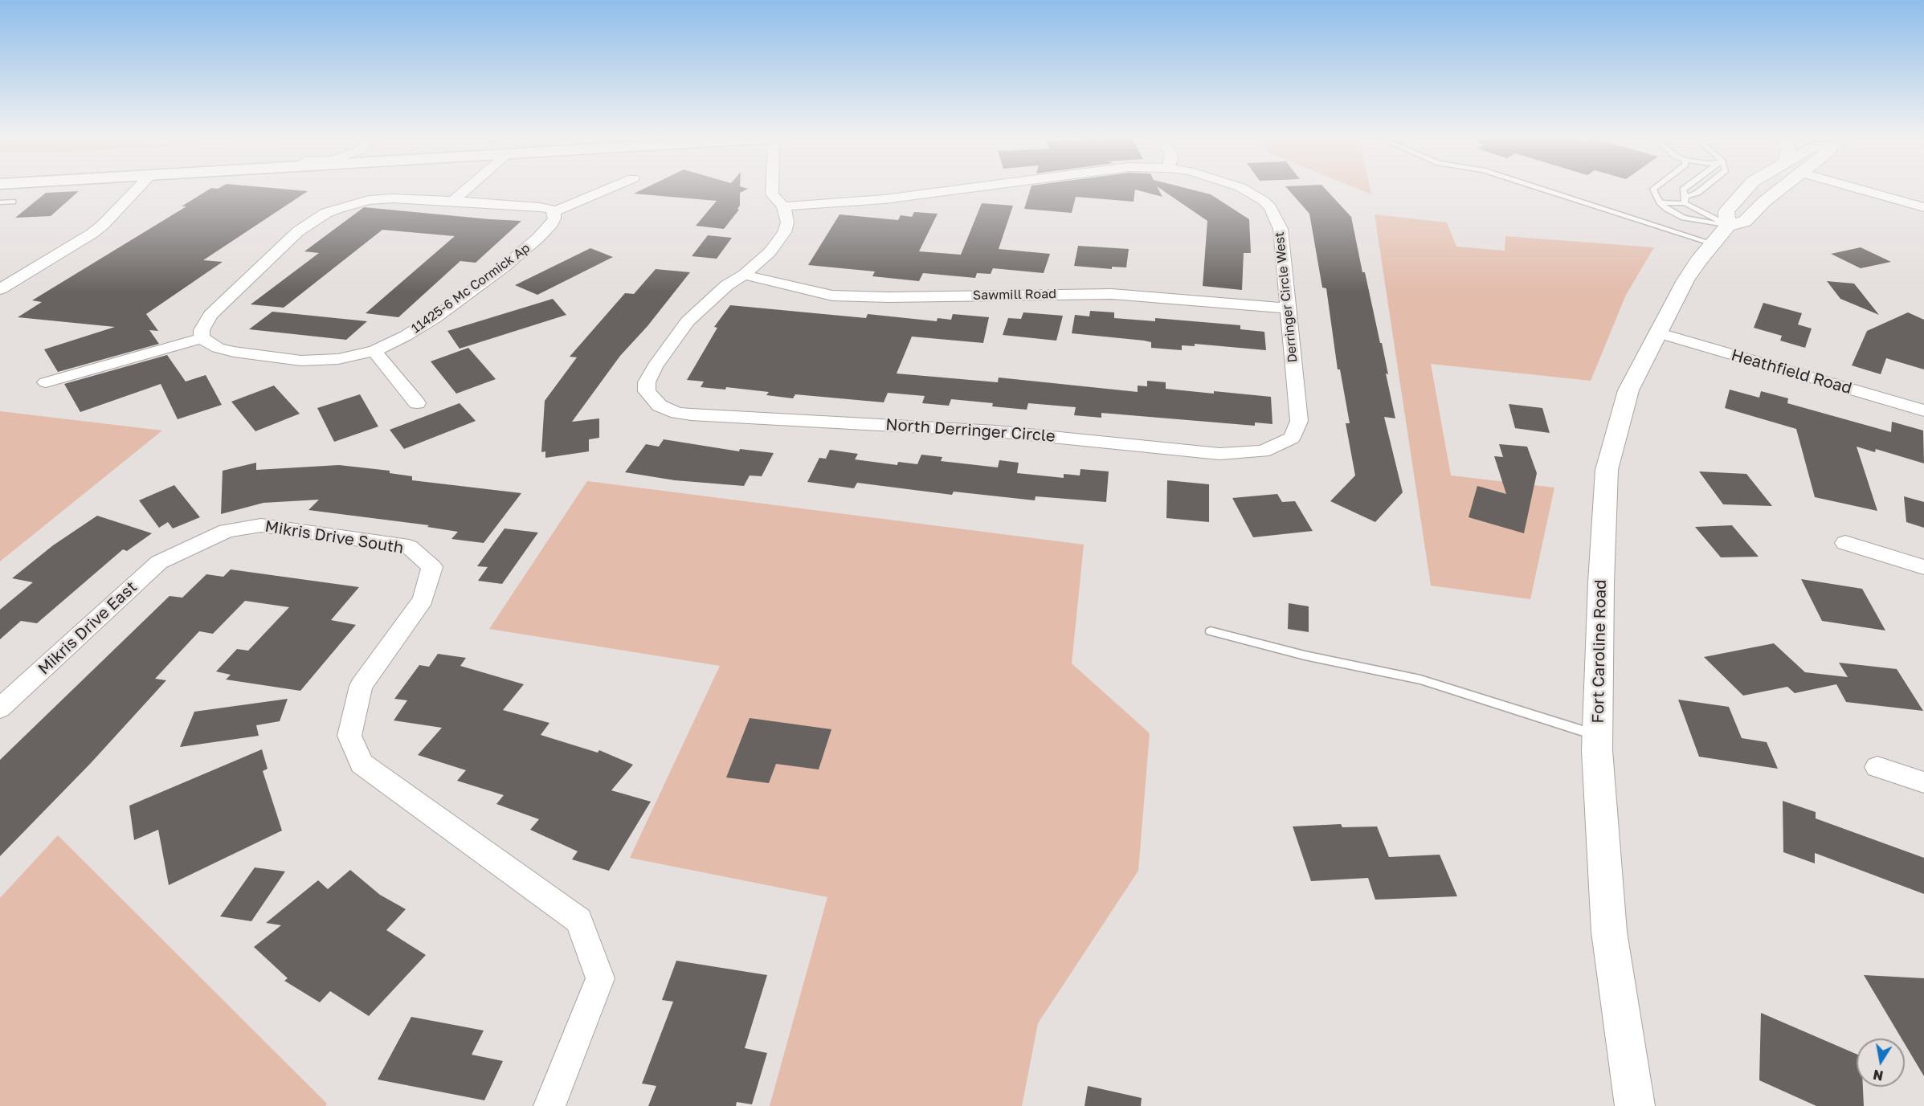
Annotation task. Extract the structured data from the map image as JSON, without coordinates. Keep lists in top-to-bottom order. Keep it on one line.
{"streets":{"street":["11425-6 Mc Cormick Ap","Sawmill Road","Derringer Circle West","Heathfield Road","North Derringer Circle","Mikris Drive South","Mikris Drive East","Fort Caroline Road"]},"crossings":[["Sawmill Road","Derringer Circle West"],["Sawmill Road","North Derringer Circle"],["Derringer Circle West","North Derringer Circle"],["Heathfield Road","Fort Caroline Road"],["Mikris Drive South","Mikris Drive East"]],"north":"bottom"}
